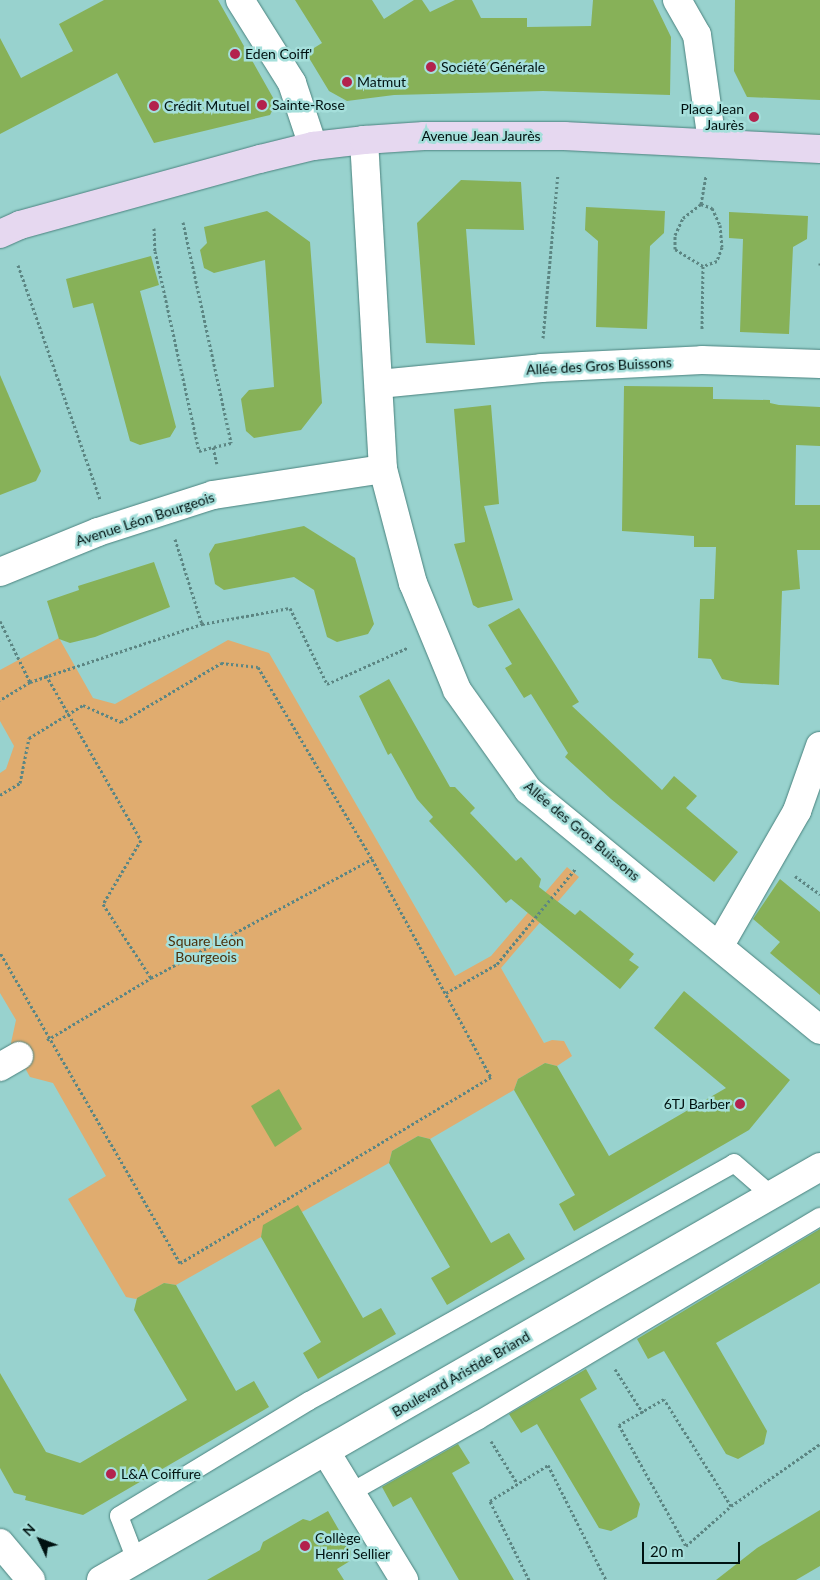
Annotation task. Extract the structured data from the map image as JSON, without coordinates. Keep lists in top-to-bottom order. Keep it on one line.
{"streets":{"main road":["Avenue Jean Jaurès"],"street":["Allée des Gros Buissons","Avenue Léon Bourgeois","Boulevard Aristide Briand"]},"crossings":[["Avenue Jean Jaurès","Allée des Gros Buissons"],["Allée des Gros Buissons","Avenue Léon Bourgeois"]],"parks":["Square Léon Bourgeois"],"places":["Eden Coiff'","Société Générale","Matmut","Sainte-Rose","Crédit Mutuel","Place Jean Jaurès","6TJ Barber","L&A Coiffure","Collège Henri Sellier"],"scale_bar":"20 m","north":"top left"}
